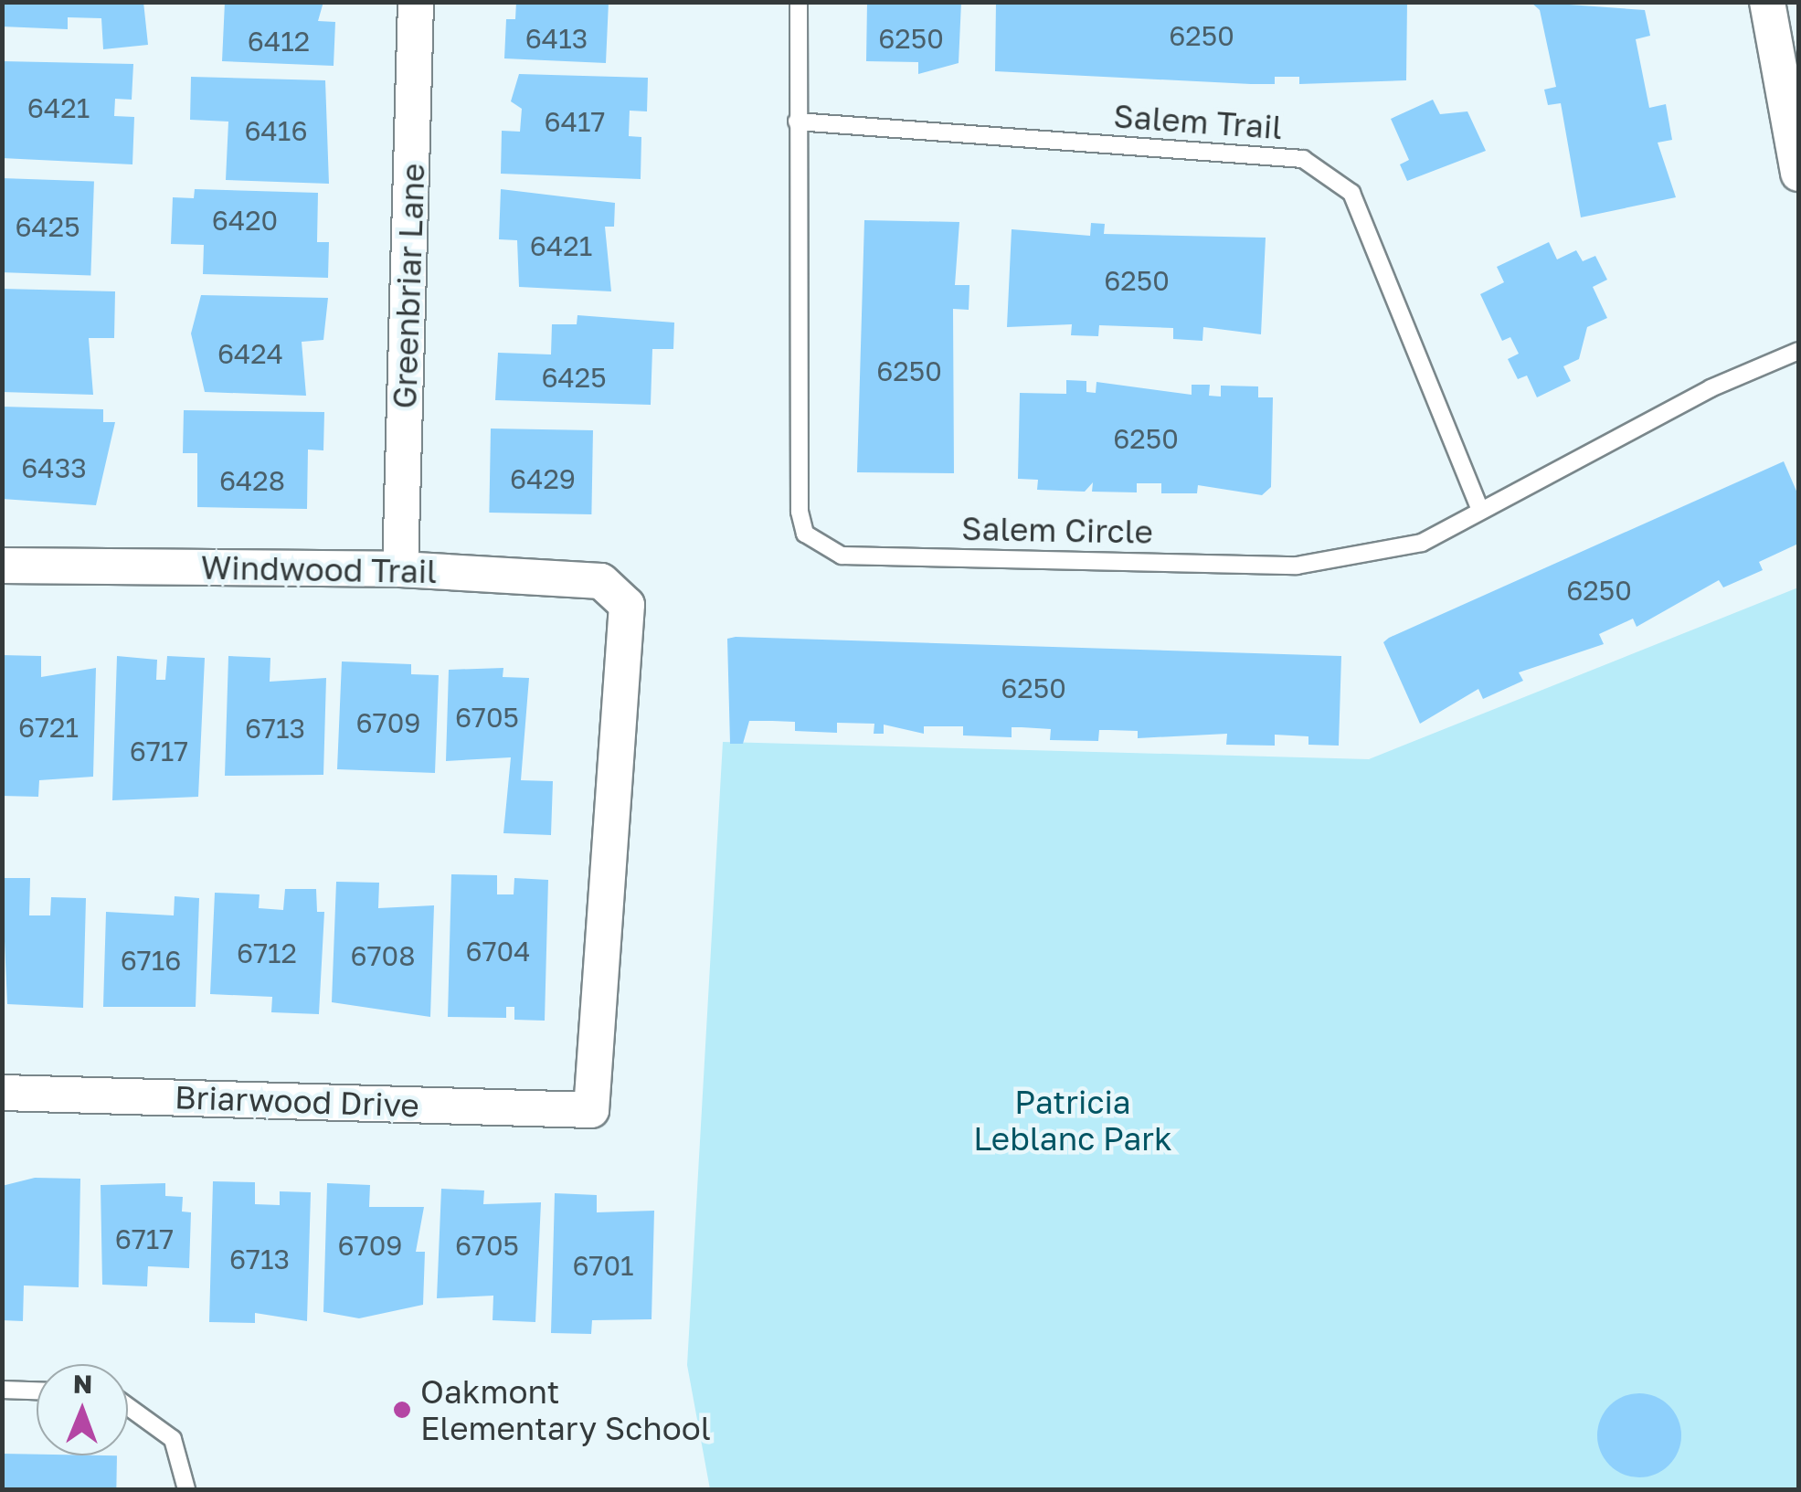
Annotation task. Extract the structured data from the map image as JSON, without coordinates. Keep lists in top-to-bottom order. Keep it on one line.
{"streets":{"street":["Greenbriar Lane","Windwood Trail","Briarwood Drive"],"lane":["Salem Trail","Salem Circle"]},"crossings":[["Salem Trail","Salem Circle"],["Greenbriar Lane","Windwood Trail"],["Windwood Trail","Briarwood Drive"]],"parks":["Patricia Leblanc Park"],"places":["Oakmont Elementary School"],"house_numbers":["6250","6413","6250","6412","6421","6417","6416","6420","6425","6421","6250","6424","6250","6425","6250","6433","6429","6428","6250","6250","6705","6709","6721","6713","6717","6704","6712","6708","6716","6717","6709","6705","6713","6701"],"north":"top"}
